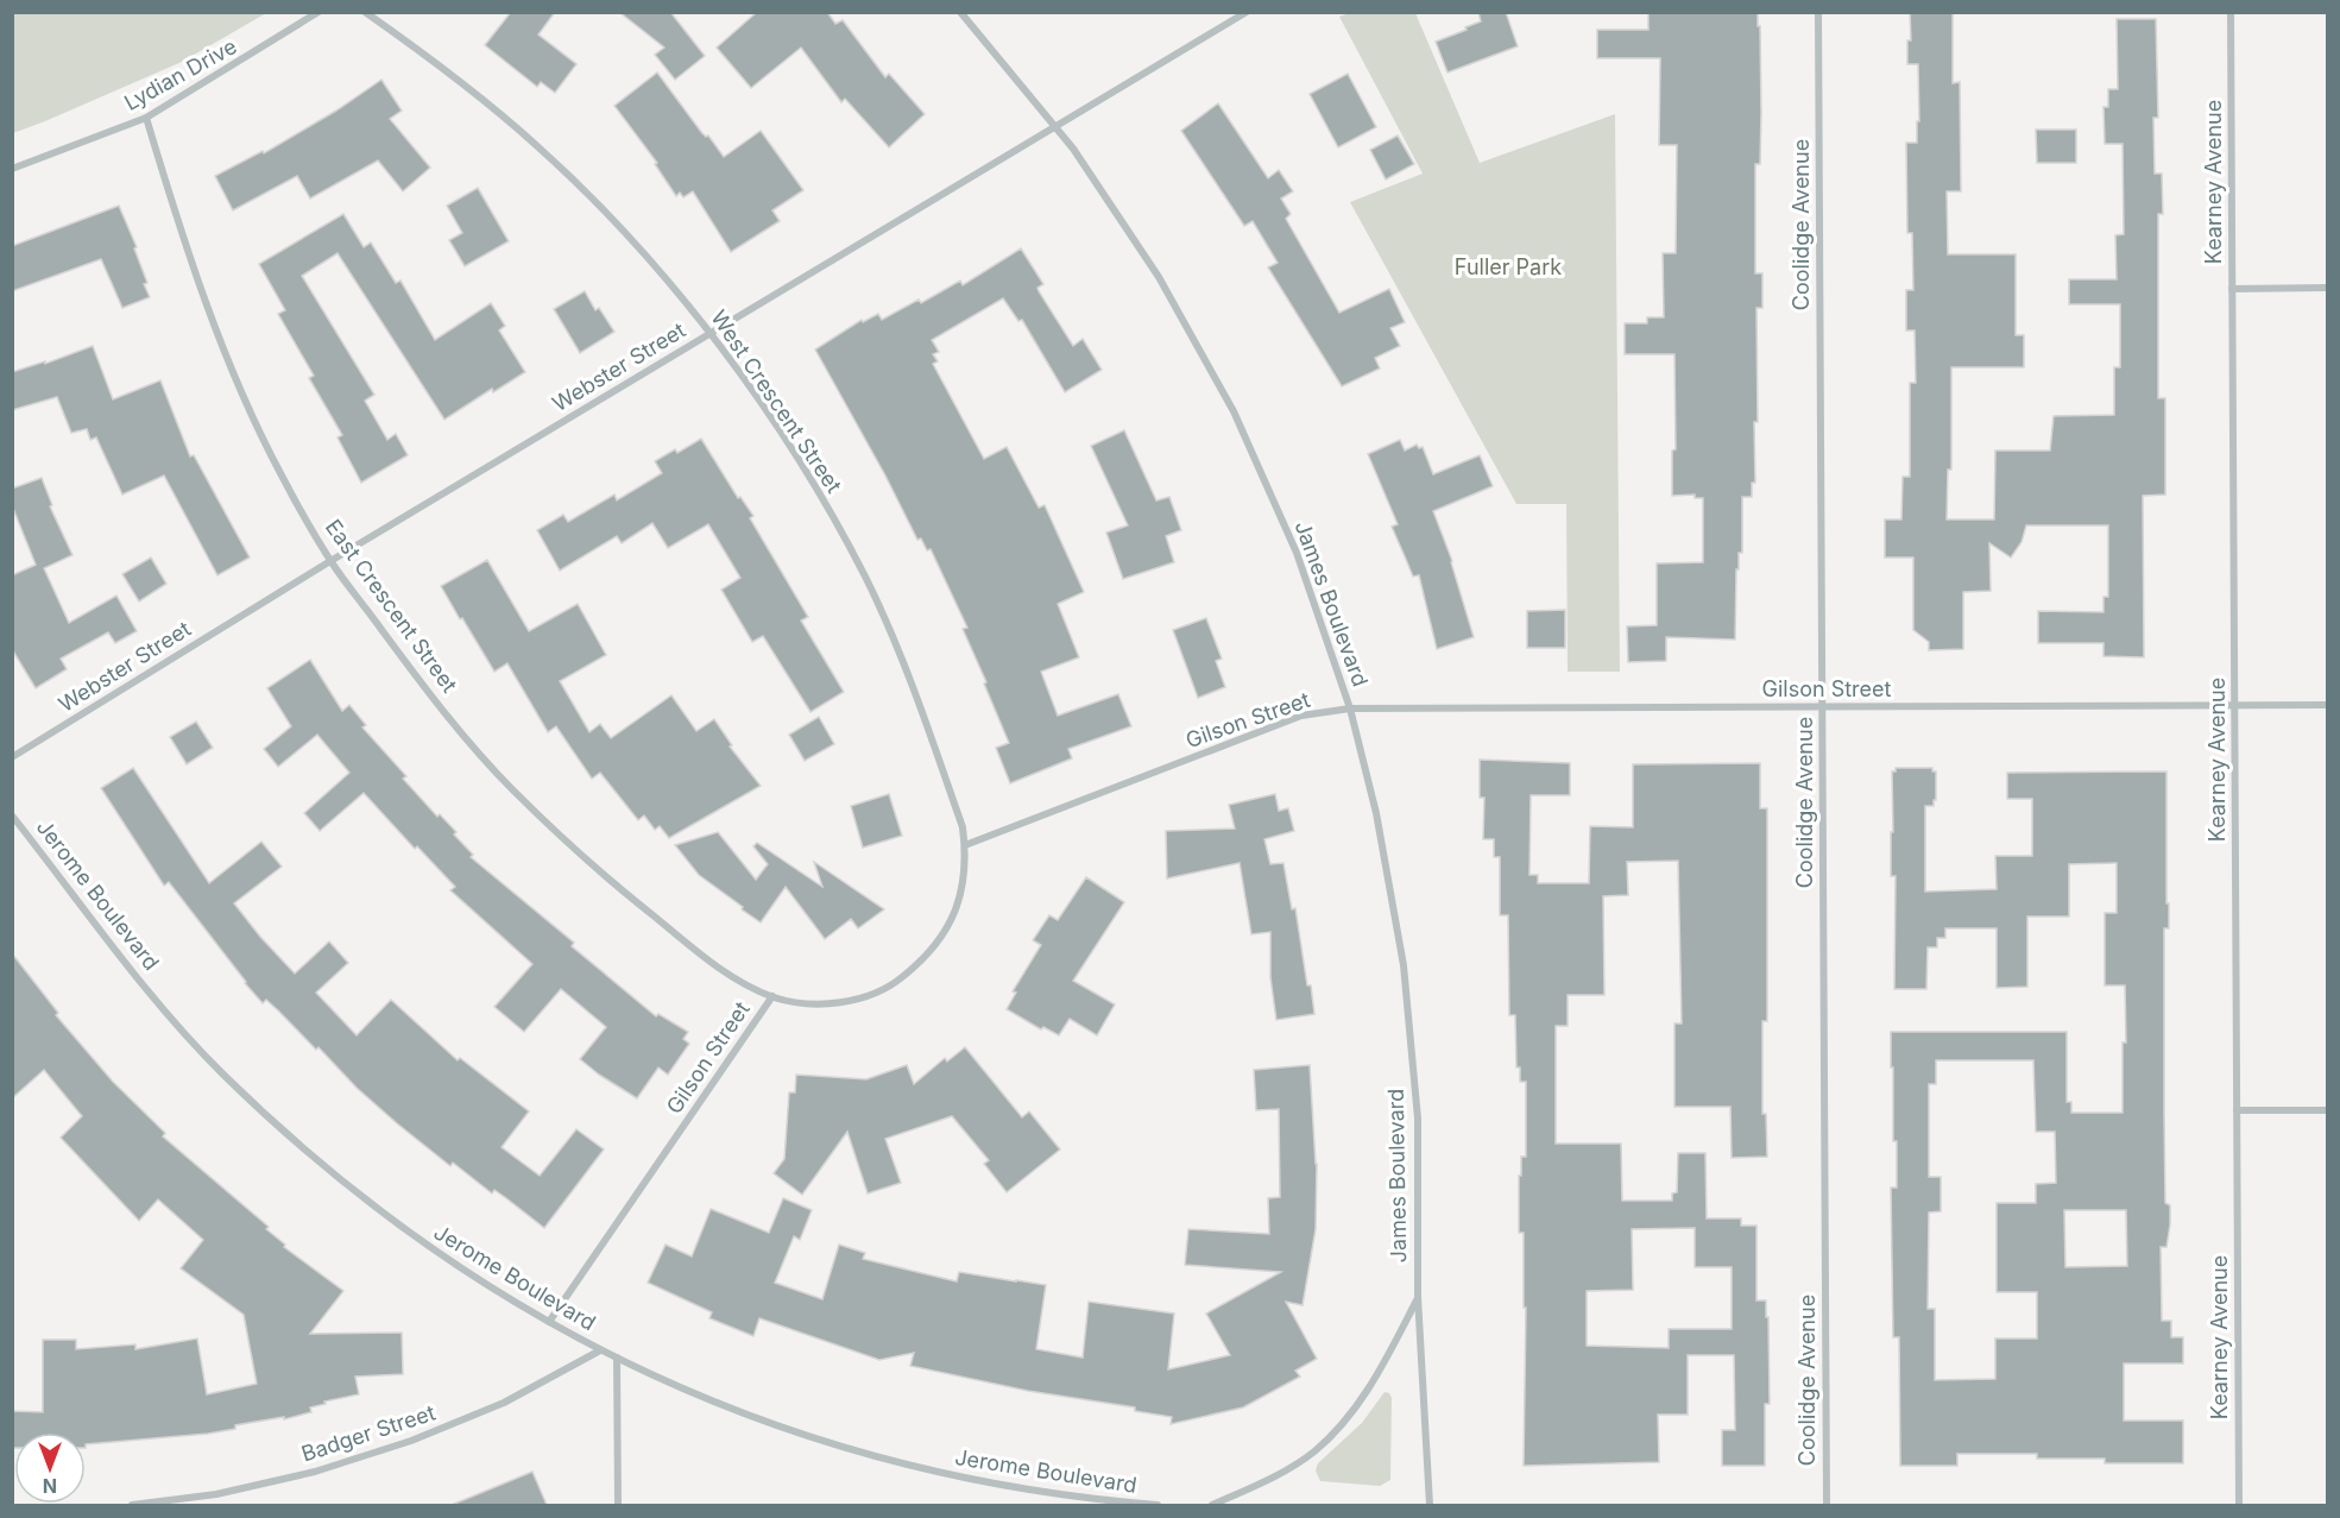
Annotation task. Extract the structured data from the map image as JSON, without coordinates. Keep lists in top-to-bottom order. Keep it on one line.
{"streets":{"street":["Lydian Drive","Kearney Avenue","Coolidge Avenue","Webster Street","West Crescent Street","James Boulevard","East Crescent Street","Gilson Street","Jerome Boulevard","Badger Street"]},"crossings":[["Lydian Drive","East Crescent Street"],["Kearney Avenue","Gilson Street"],["Coolidge Avenue","Gilson Street"],["Webster Street","West Crescent Street"],["Webster Street","James Boulevard"],["Webster Street","East Crescent Street"],["West Crescent Street","Gilson Street"],["James Boulevard","Gilson Street"],["East Crescent Street","Gilson Street"],["Gilson Street","Jerome Boulevard"],["Jerome Boulevard","Badger Street"]],"parks":["Fuller Park"],"north":"bottom"}
